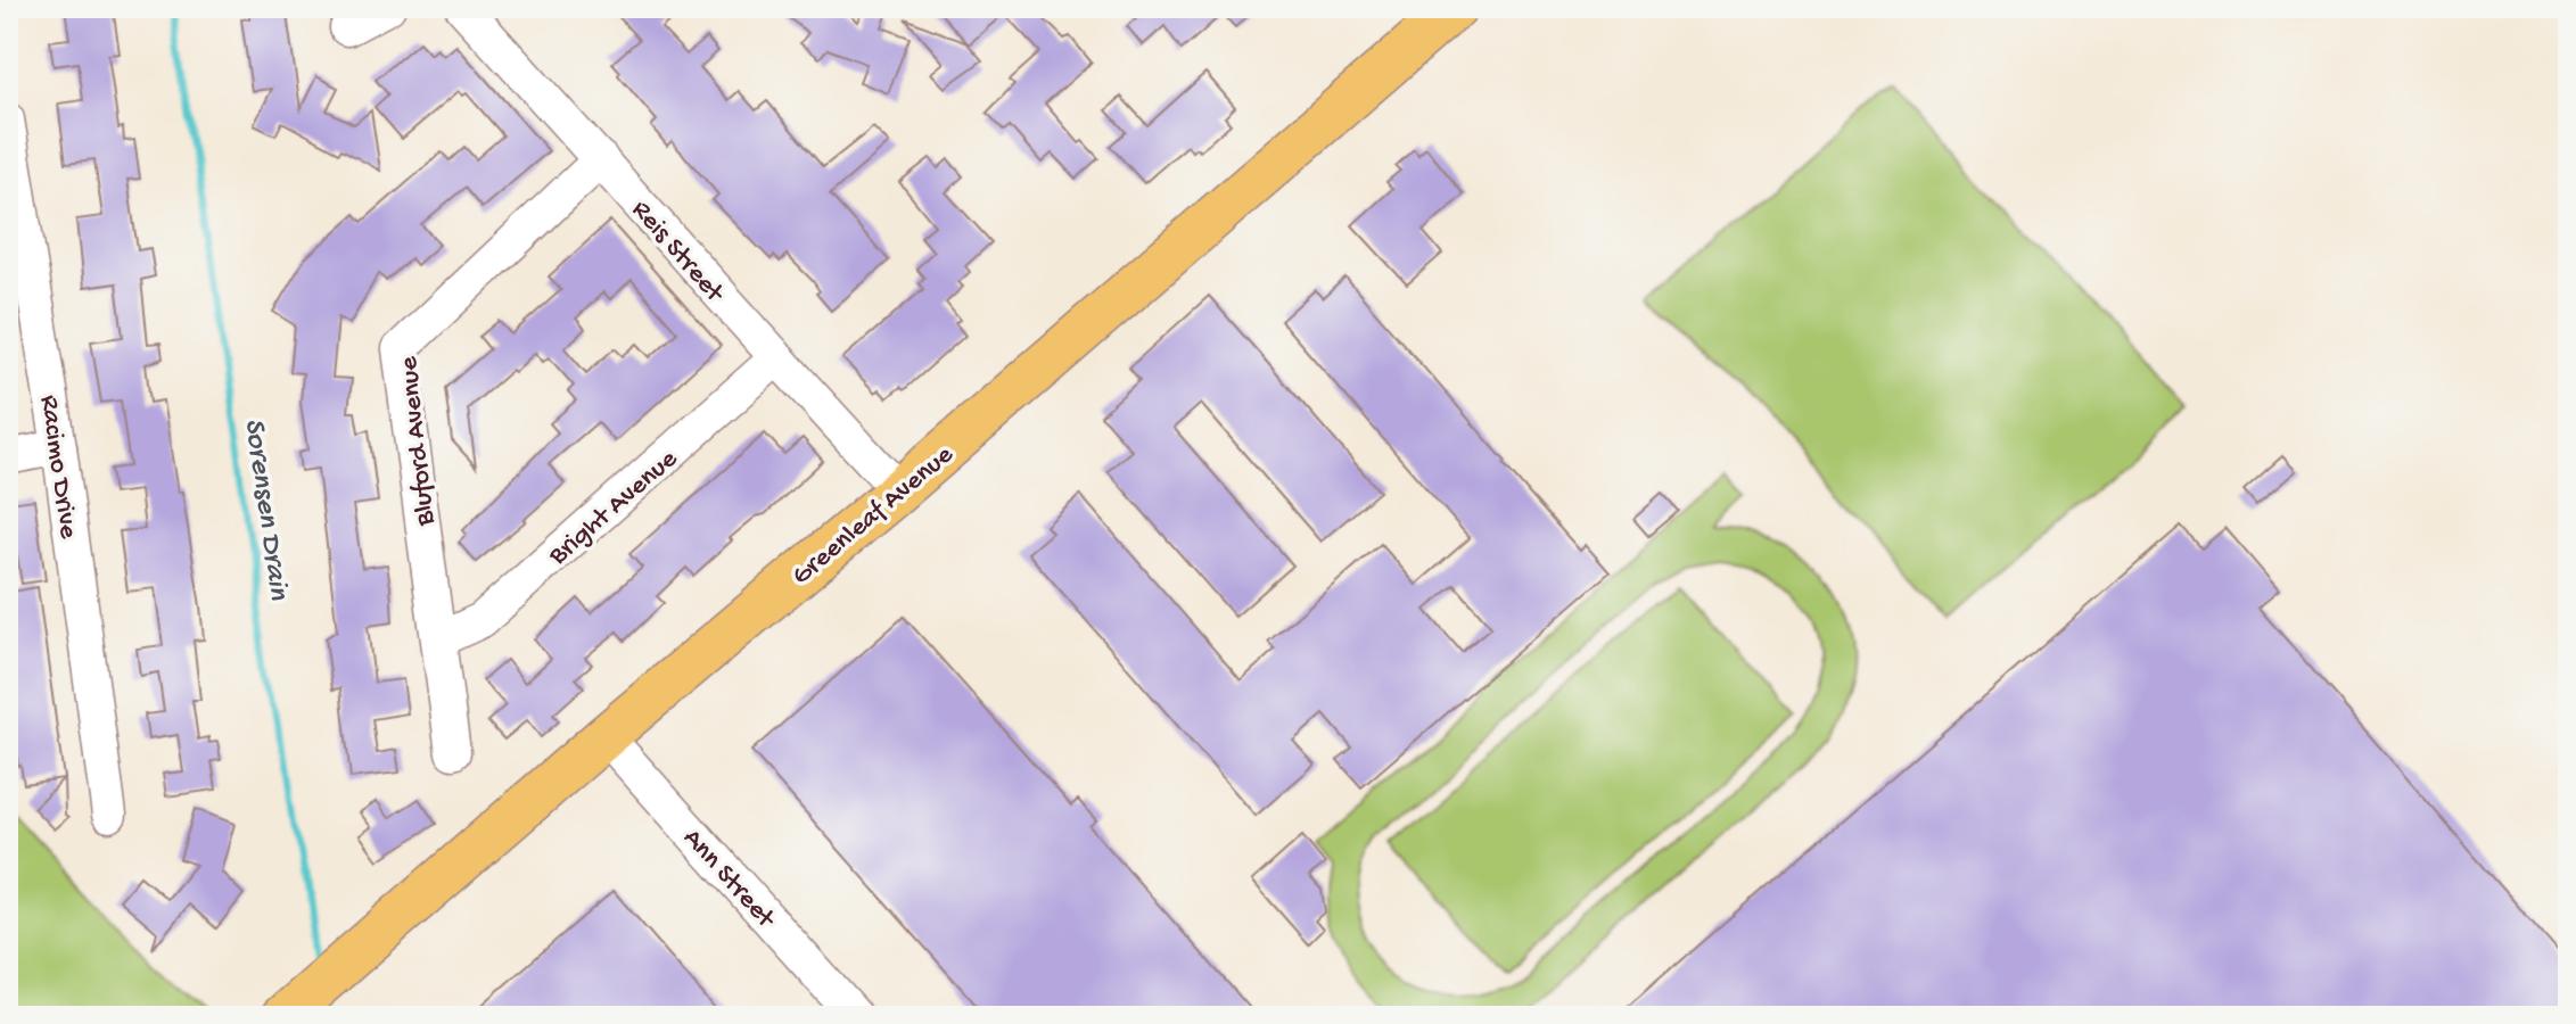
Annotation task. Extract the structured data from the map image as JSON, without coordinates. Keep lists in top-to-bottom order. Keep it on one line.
{"streets":{"main road":["Greenleaf Avenue"],"street":["Reis Street","Bluford Avenue","Racimo Drive","Bright Avenue","Ann Street"]},"crossings":[["Reis Street","Bluford Avenue"],["Reis Street","Bright Avenue"],["Reis Street","Greenleaf Avenue"],["Bluford Avenue","Bright Avenue"],["Greenleaf Avenue","Ann Street"]],"water":["Sorensen Drain"]}
